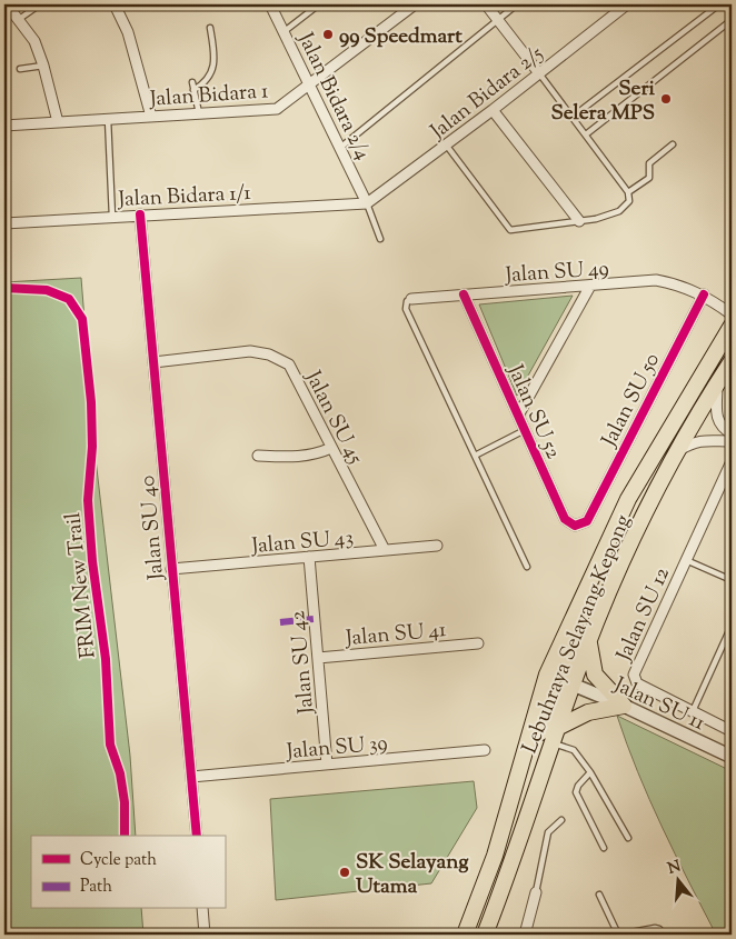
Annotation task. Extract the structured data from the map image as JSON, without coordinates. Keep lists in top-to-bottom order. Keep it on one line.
{"streets":{"main road":["Lebuhraya Selayang Kepong"],"street":["Jalan Bidara 2/5","Jalan Bidara 1","Jalan Bidara 2/4","Jalan Bidara 1/1","Jalan SU 49","Jalan SU 50","Jalan SU 52","Jalan SU 45","Jalan SU 40","Jalan SU 43","Jalan SU 12","Jalan SU 41","Jalan SU 42","Jalan SU 11","Jalan SU 39"],"cycle path":["FRIM New Trail"]},"crossings":[["Jalan Bidara 2/5","Jalan Bidara 2/4"],["Jalan Bidara 2/5","Jalan Bidara 1/1"],["Jalan Bidara 1","Jalan Bidara 2/4"],["Jalan Bidara 2/4","Jalan Bidara 1/1"],["Jalan Bidara 1/1","Jalan SU 40"],["Jalan SU 49","Jalan SU 50"],["Jalan SU 49","Jalan SU 52"],["Jalan SU 50","Jalan SU 52"],["Jalan SU 45","Jalan SU 40"],["Jalan SU 45","Jalan SU 43"],["Jalan SU 40","Jalan SU 43"],["Jalan SU 40","Jalan SU 39"],["Jalan SU 43","Jalan SU 42"],["Jalan SU 41","Jalan SU 42"],["Lebuhraya Selayang Kepong","Jalan SU 11"],["Jalan SU 42","Jalan SU 39"]],"places":["99 Speedmart","Seri Selera MPS","SK Selayang Utama"],"legend":["Cycle path","Path"],"north":"top"}
